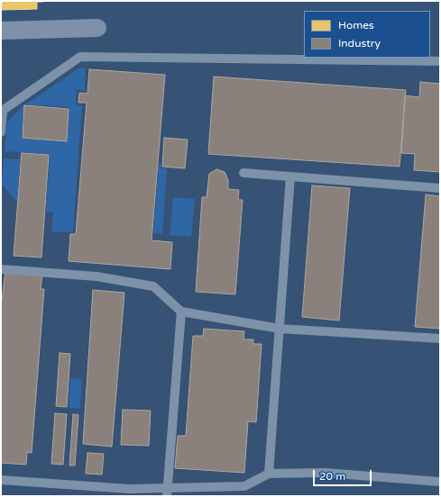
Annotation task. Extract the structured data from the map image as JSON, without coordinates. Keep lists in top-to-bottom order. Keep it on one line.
{"legend":["Homes","Industry"],"scale_bar":"20 m"}
